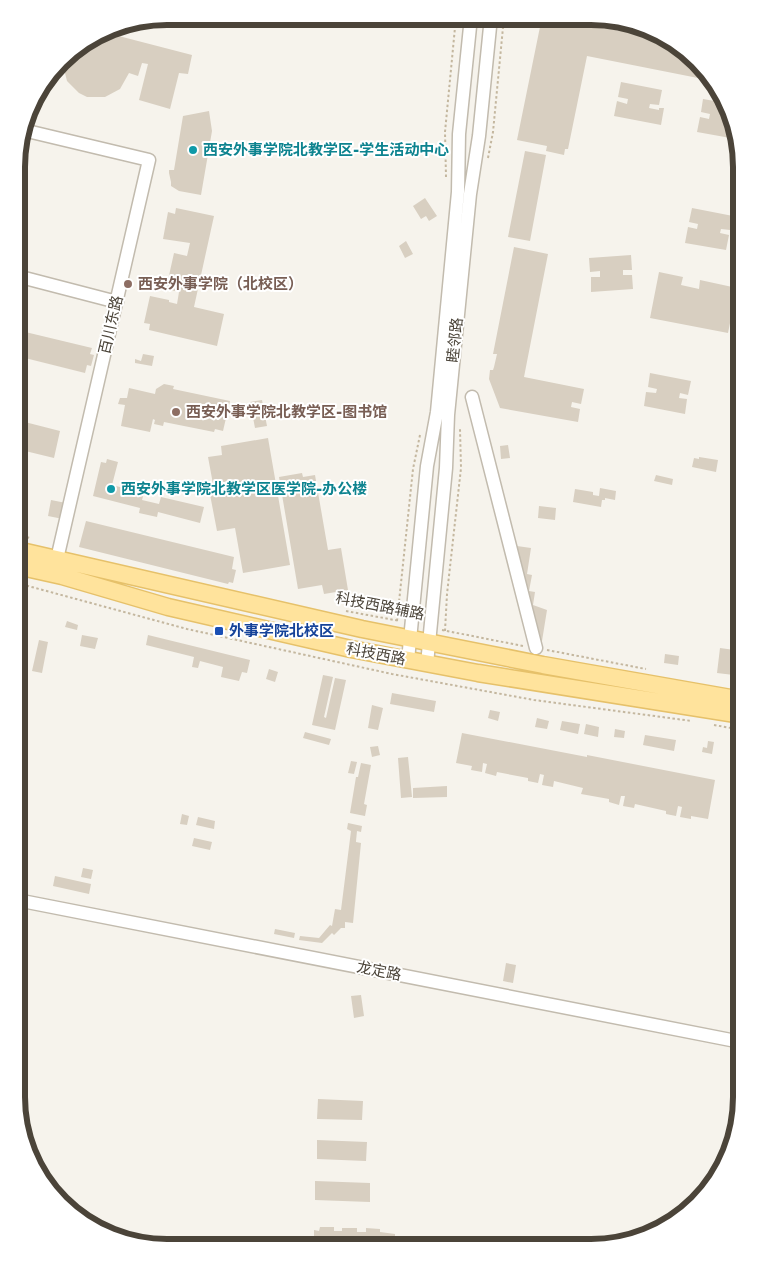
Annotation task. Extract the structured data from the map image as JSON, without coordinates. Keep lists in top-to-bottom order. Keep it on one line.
{"streets":{"main road":["科技西路"],"street":["百川东路","睦邻路","龙定路"],"path":["科技西路辅路"]},"crossings":[["百川东路","科技西路"],["睦邻路","科技西路辅路"],["睦邻路","科技西路"],["科技西路辅路","科技西路"]],"places":{"other":["西安外事学院北教学区-学生活动中心","西安外事学院（北校区）","西安外事学院北教学区-图书馆","西安外事学院北教学区医学院-办公楼"],"transit":["外事学院北校区"]}}
